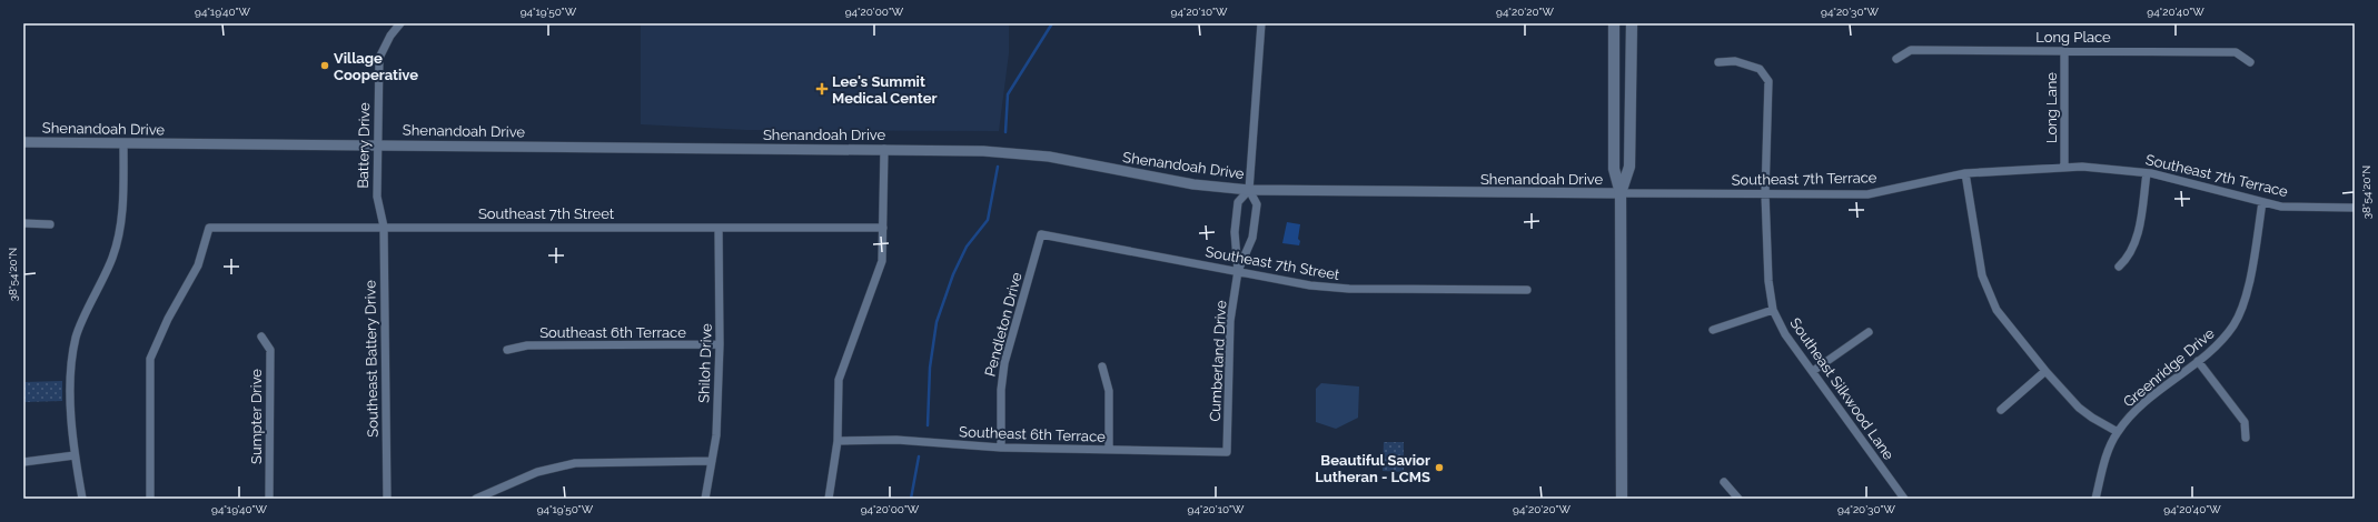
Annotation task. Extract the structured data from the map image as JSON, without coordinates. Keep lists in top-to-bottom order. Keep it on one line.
{"streets":{"street":["Long Place","Long Lane","Shenandoah Drive","Battery Drive","Southeast 7th Terrace","Southeast 7th Street","Pendleton Drive","Southeast 6th Terrace","Southeast Battery Drive","Cumberland Drive","Shiloh Drive","Greenridge Drive","Southeast Silkwood Lane","Sumpter Drive"]},"crossings":[["Long Place","Long Lane"],["Long Lane","Southeast 7th Terrace"],["Shenandoah Drive","Battery Drive"],["Shenandoah Drive","Southeast 7th Terrace"],["Shenandoah Drive","Cumberland Drive"],["Battery Drive","Southeast 7th Street"],["Battery Drive","Southeast Battery Drive"],["Southeast 7th Terrace","Greenridge Drive"],["Southeast 7th Terrace","Southeast Silkwood Lane"],["Southeast 7th Street","Pendleton Drive"],["Southeast 7th Street","Southeast Battery Drive"],["Southeast 7th Street","Cumberland Drive"],["Southeast 7th Street","Shiloh Drive"],["Pendleton Drive","Southeast 6th Terrace"],["Southeast 6th Terrace","Cumberland Drive"],["Southeast 6th Terrace","Shiloh Drive"]],"places":{"other":["Village Cooperative","Beautiful Savior Lutheran - LCMS"],"health":["Lee's Summit Medical Center"]},"coordinates":["94°19'40\"W","94°19'50\"W","94°20'00\"W","94°20'10\"W","94°20'20\"W","94°20'30\"W","94°20'40\"W","38°54'20\"N"]}
